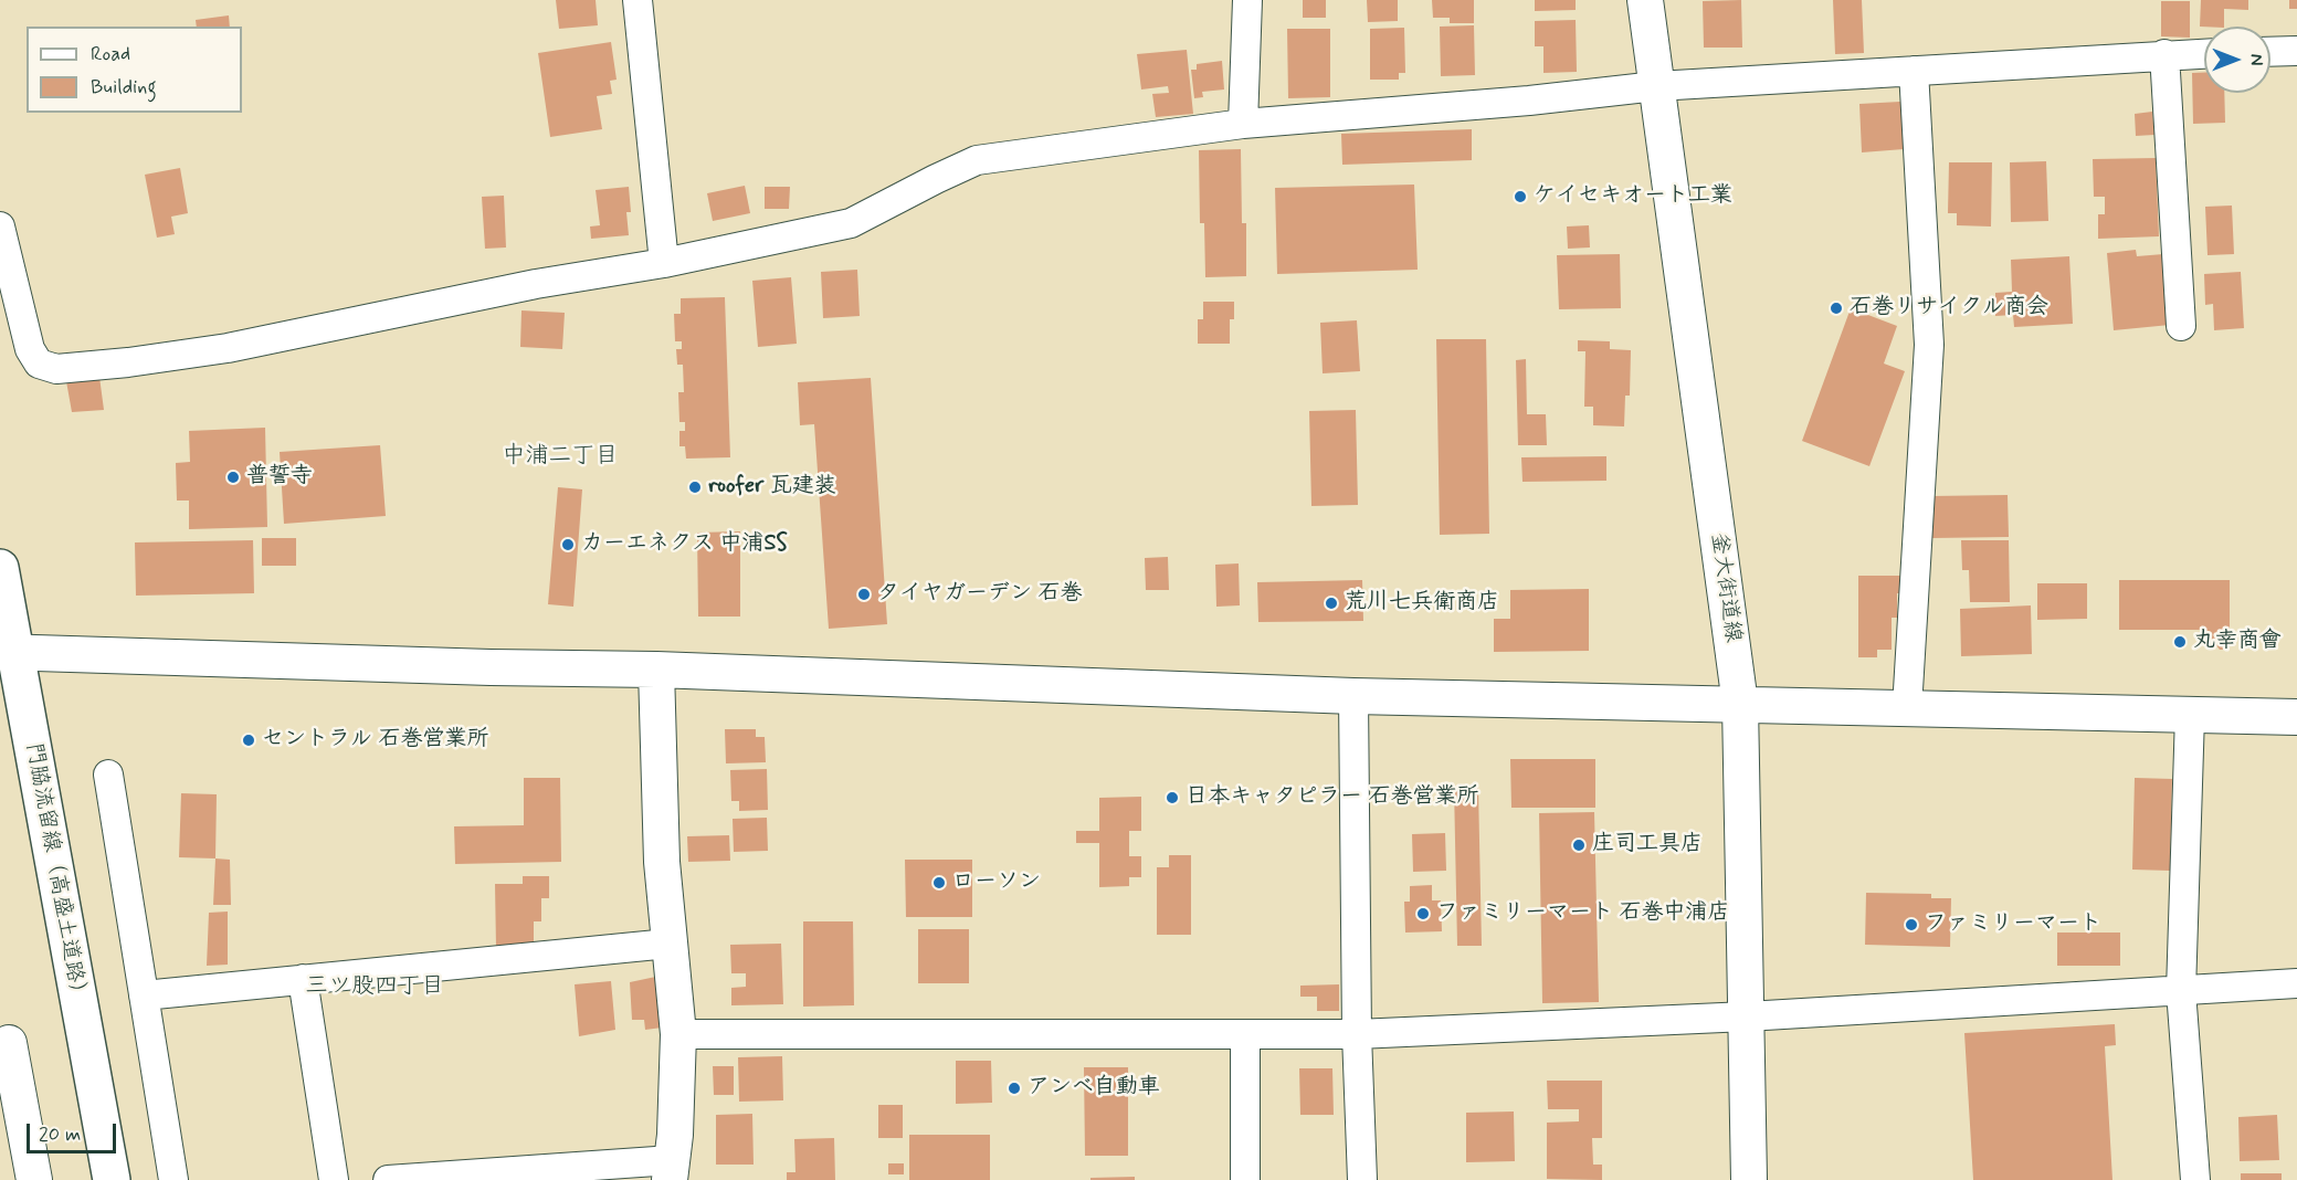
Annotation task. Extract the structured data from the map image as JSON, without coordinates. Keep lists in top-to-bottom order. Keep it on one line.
{"streets":{"main road":["門脇流留線（高盛土道路）"],"street":["釜大街道線"]},"districts":["中浦二丁目","三ツ股四丁目"],"places":["ケイセキオート工業","石巻リサイクル商会","普誓寺","roofer 瓦建装","カーエネクス 中浦SS","タイヤガーデン 石巻","荒川七兵衛商店","丸幸商會","セントラル 石巻営業所","日本キャタピラー 石巻営業所","庄司工具店","ローソン","ファミリーマート 石巻中浦店","ファミリーマート","アンベ自動車"],"legend":["Road","Building"],"scale_bar":"20 m","north":"right"}
